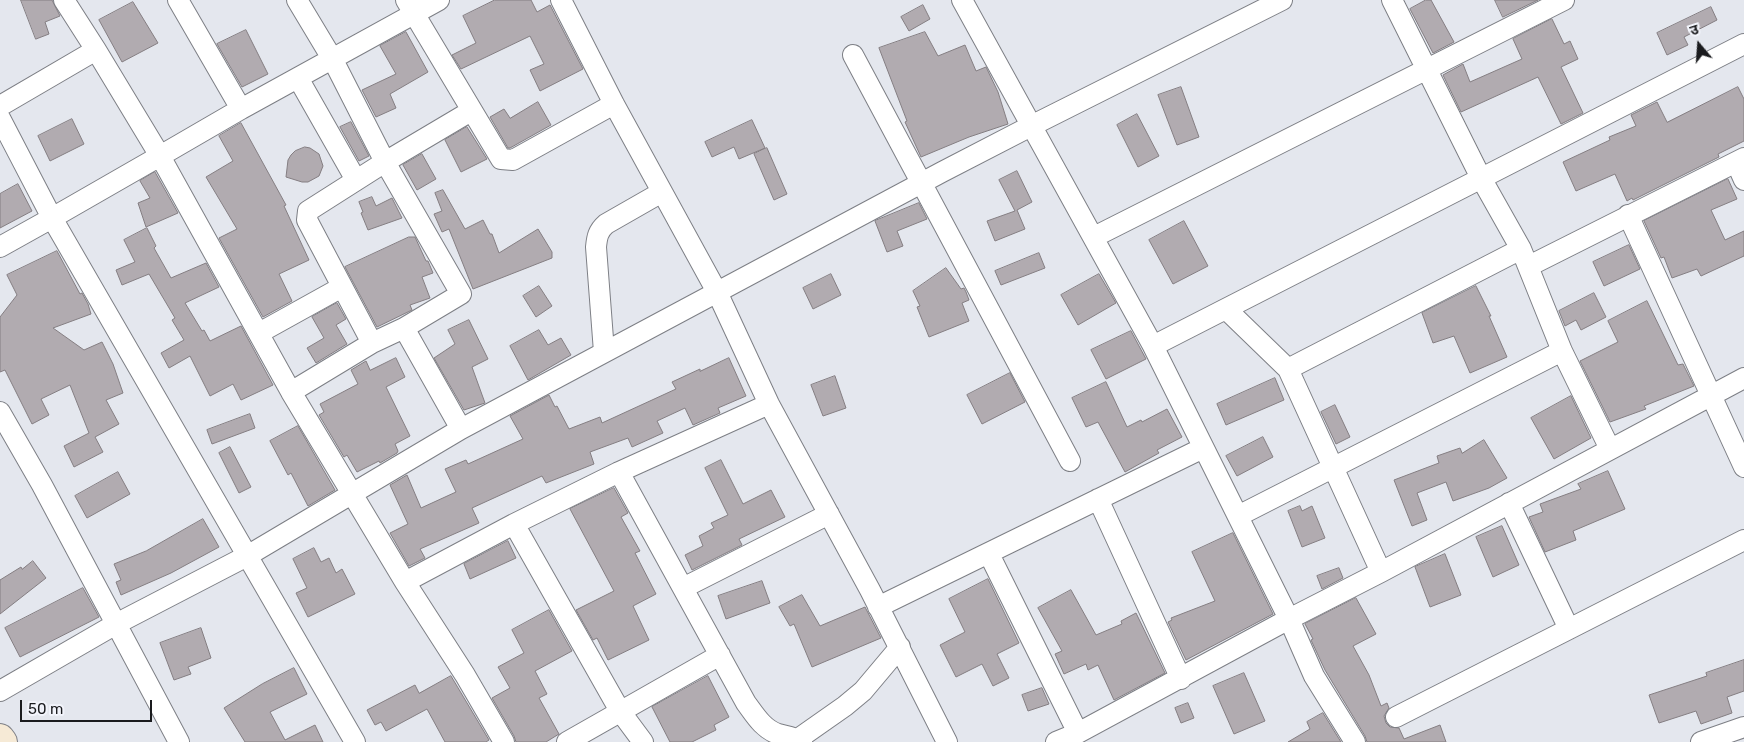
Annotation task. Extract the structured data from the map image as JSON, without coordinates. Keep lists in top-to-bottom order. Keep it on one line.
{"scale_bar":"50 m","north":"top"}
